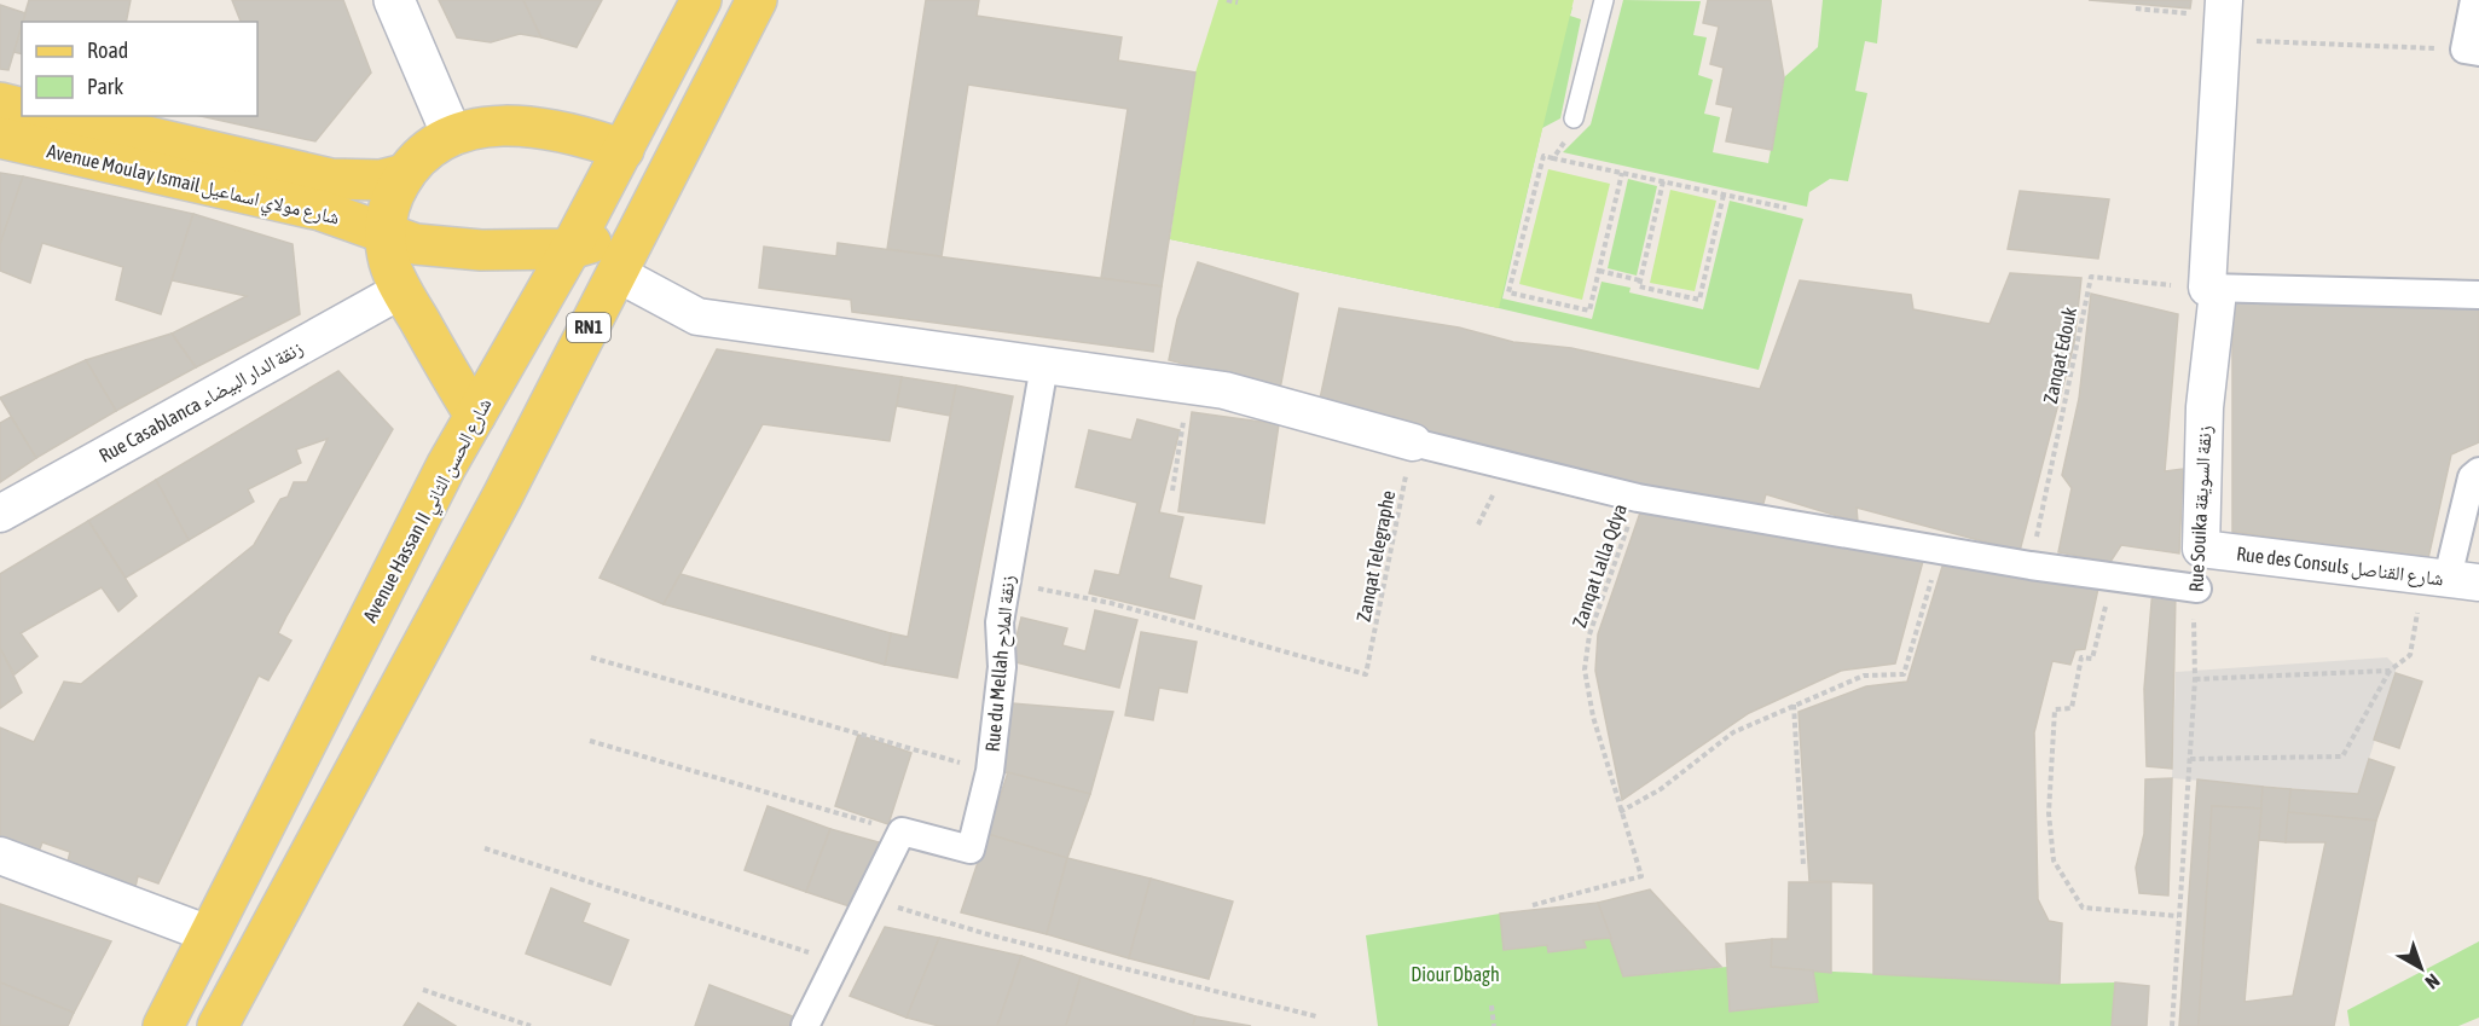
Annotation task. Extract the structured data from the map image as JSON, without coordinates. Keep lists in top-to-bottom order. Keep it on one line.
{"streets":{"main road":["Avenue Moulay Ismail شارع مولاي اسماعيل","RN1","Avenue Hassan II شارع الحسن الثاني"],"street":["Rue Casablanca زنقة الدار البيضاء","Rue Souika زنقة السويقة","Rue des Consuls شارع القناصل","Rue du Mellah زنقة الملاح"],"path":["Zanqat Edouk","Zanqat Telegraphe","Zanqat Lalla Qdya"]},"crossings":[["Avenue Moulay Ismail شارع مولاي اسماعيل","Avenue Hassan II شارع الحسن الثاني"],["Zanqat Edouk","Rue Souika زنقة السويقة"],["Rue Souika زنقة السويقة","Rue des Consuls شارع القناصل"],["Zanqat Telegraphe","Rue du Mellah زنقة الملاح"]],"parks":["Diour Dbagh"],"legend":["Road","Park"],"north":"bottom right"}
